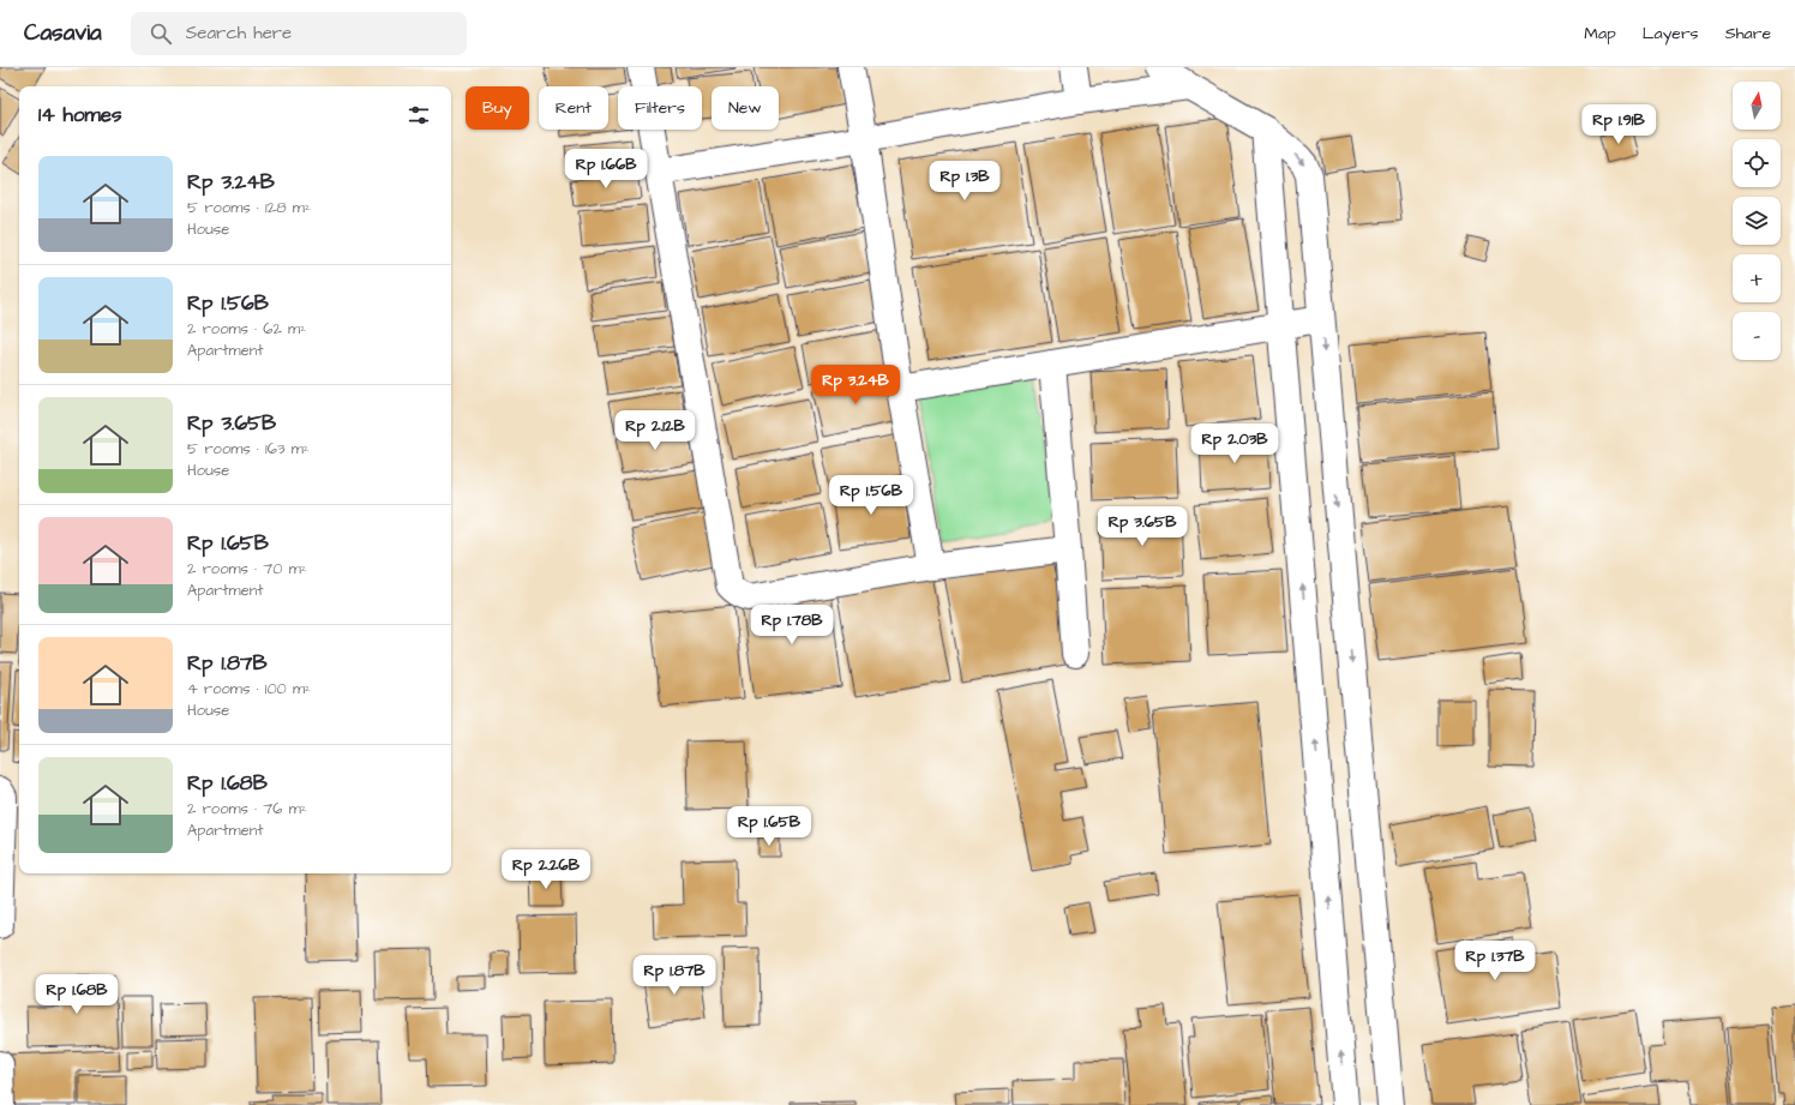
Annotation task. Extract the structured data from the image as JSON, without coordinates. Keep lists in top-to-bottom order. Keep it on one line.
{"north":"top","page":{"header":"Casavia","search":"Search here","nav":["Map","Layers","Share"],"map_buttons":["+","−"],"chip":["Buy","Rent","Filters","New"],"heading":"14 homes","price":["Rp 1.91B","Rp 1.66B","Rp 1.3B","Rp 3.24B","Rp 2.12B","Rp 2.03B","Rp 1.56B","Rp 3.65B","Rp 1.78B","Rp 1.65B","Rp 2.26B","Rp 1.37B","Rp 1.87B","Rp 1.68B"],"list":[{"name":"Rp 3.24B","note":"5 rooms · 128 m² · House"},{"name":"Rp 1.56B","note":"2 rooms · 62 m² · Apartment"},{"name":"Rp 3.65B","note":"5 rooms · 163 m² · House"},{"name":"Rp 1.65B","note":"2 rooms · 70 m² · Apartment"},{"name":"Rp 1.87B","note":"4 rooms · 100 m² · House"},{"name":"Rp 1.68B","note":"2 rooms · 76 m² · Apartment"}]}}
